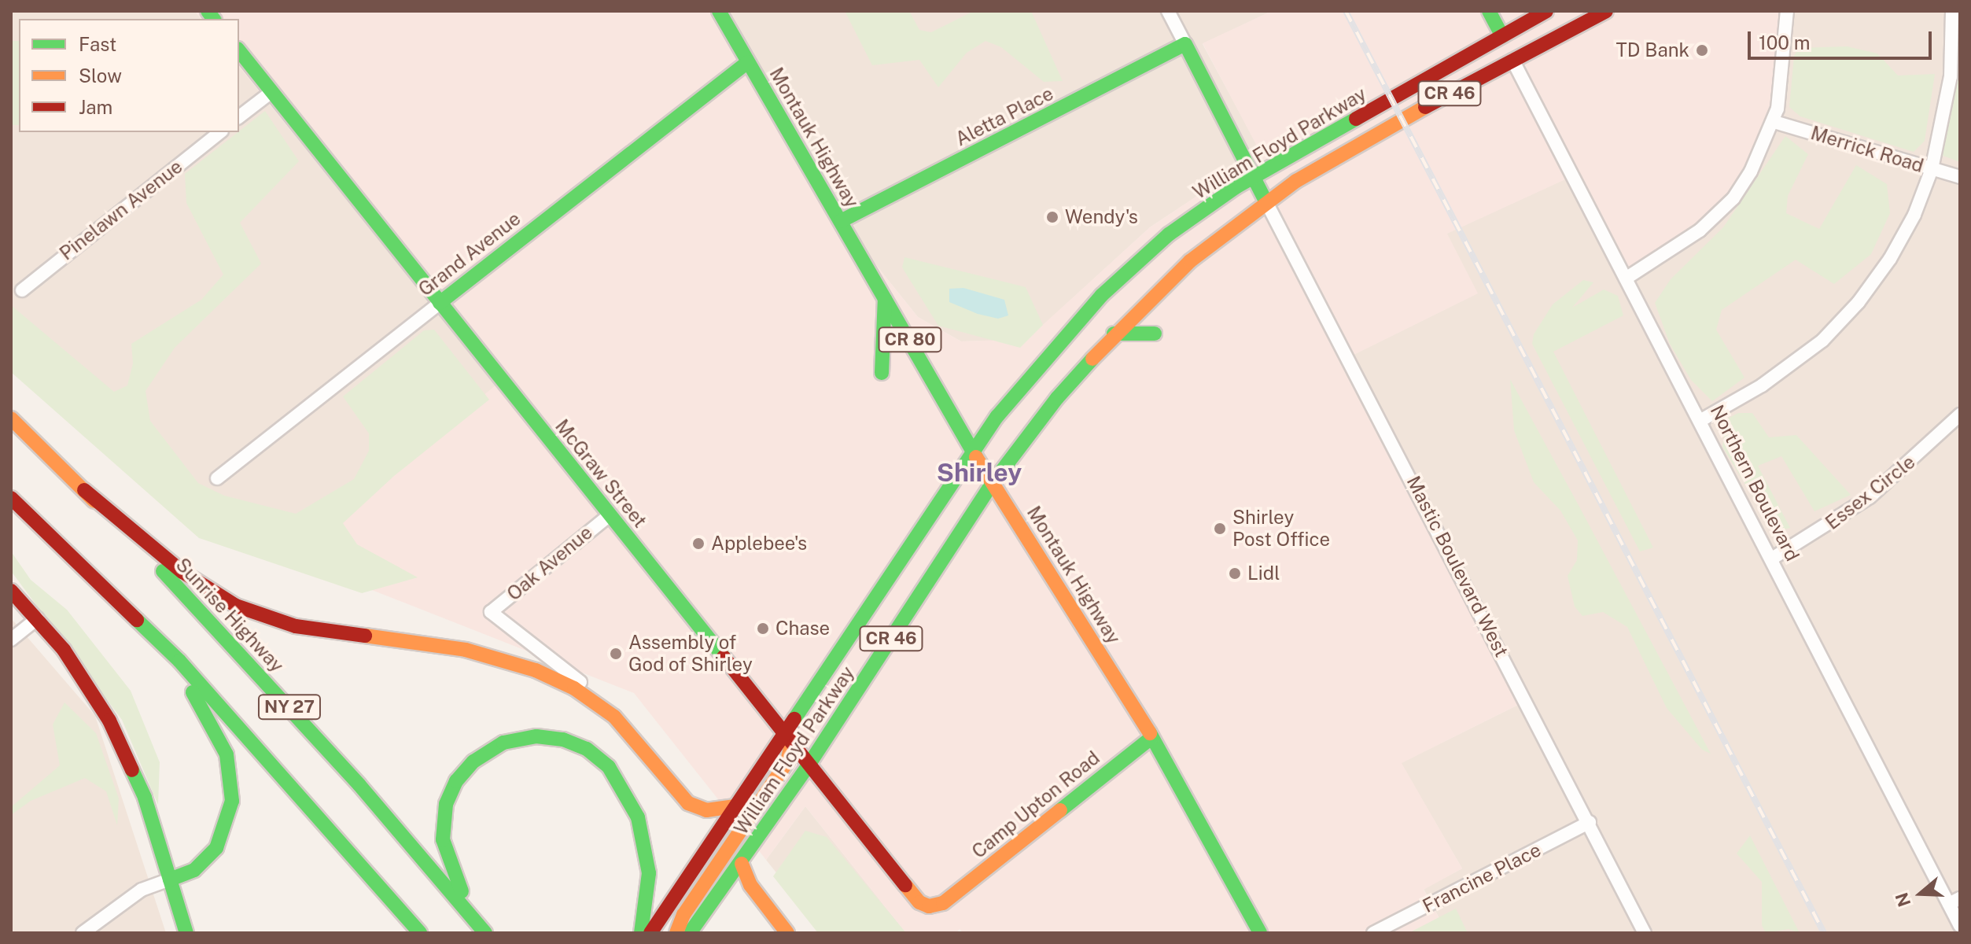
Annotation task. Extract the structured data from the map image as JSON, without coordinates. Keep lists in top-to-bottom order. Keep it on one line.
{"streets":{"main road":["CR 46","Aletta Place","Montauk Highway","William Floyd Parkway","Grand Avenue","CR 80","McGraw Street","Sunrise Highway","NY 27","Camp Upton Road"],"street":["Merrick Road","Pinelawn Avenue","Northern Boulevard","Essex Circle","Oak Avenue","Mastic Boulevard West","Francine Place"]},"crossings":[["Aletta Place","Montauk Highway"],["Montauk Highway","William Floyd Parkway"],["Montauk Highway","Grand Avenue"],["Montauk Highway","Camp Upton Road"],["William Floyd Parkway","McGraw Street"],["William Floyd Parkway","Northern Boulevard"],["William Floyd Parkway","Mastic Boulevard West"],["Grand Avenue","McGraw Street"],["McGraw Street","Oak Avenue"],["McGraw Street","Camp Upton Road"],["Northern Boulevard","Essex Circle"],["Mastic Boulevard West","Francine Place"]],"districts":["Shirley"],"places":["TD Bank","Wendy's","Shirley Post Office","Applebee's","Lidl","Chase","Assembly of God of Shirley"],"legend":["Fast","Slow","Jam"],"scale_bar":"100 m","north":"left"}
